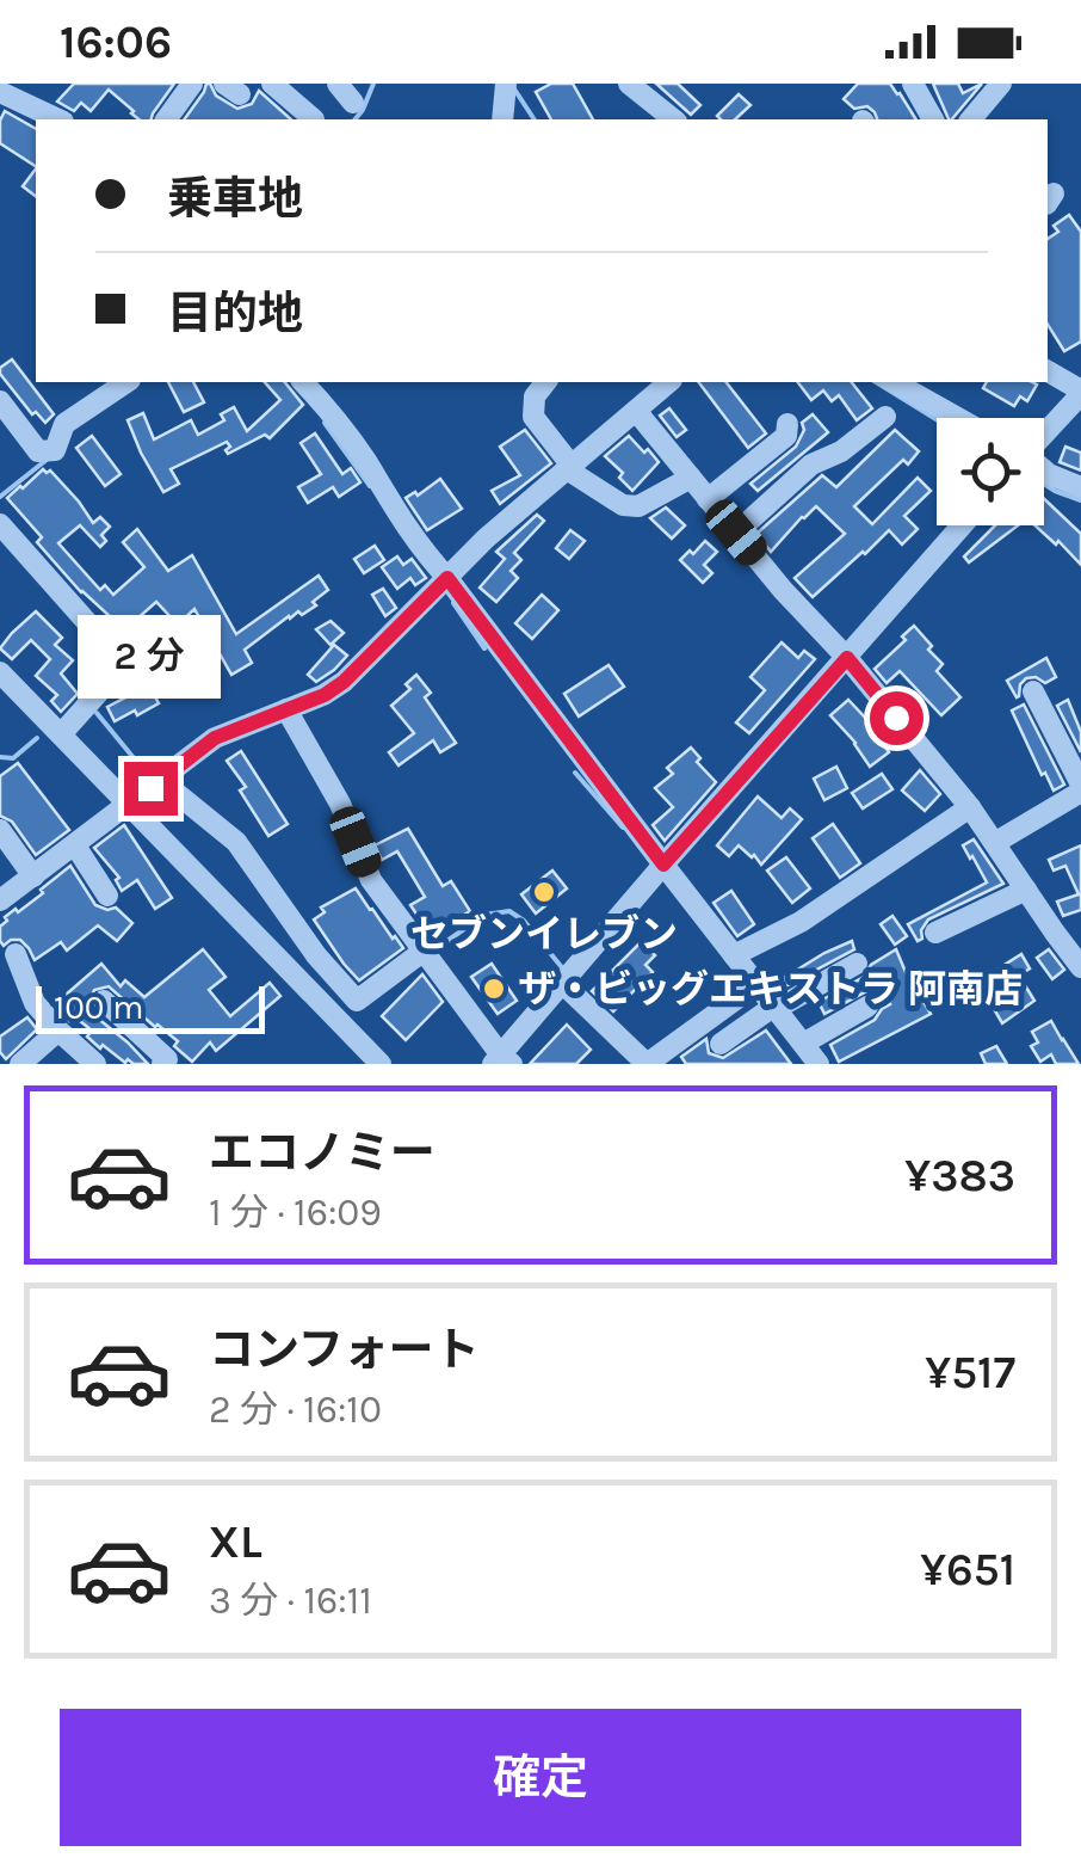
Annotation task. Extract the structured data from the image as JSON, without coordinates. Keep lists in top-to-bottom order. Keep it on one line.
{"places":["セブンイレブン","ザ・ビッグエキストラ 阿南店"],"scale_bar":"100 m","page":{"status":"16:06","banner":["乗車地","目的地"],"bubble":"2 分","scale":"100 m","list":[{"name":"エコノミー","note":"1 分 · 16:09","value":"¥383"},{"name":"コンフォート","note":"2 分 · 16:10","value":"¥517"},{"name":"XL","note":"3 分 · 16:11","value":"¥651"}],"buttons":"確定"}}
